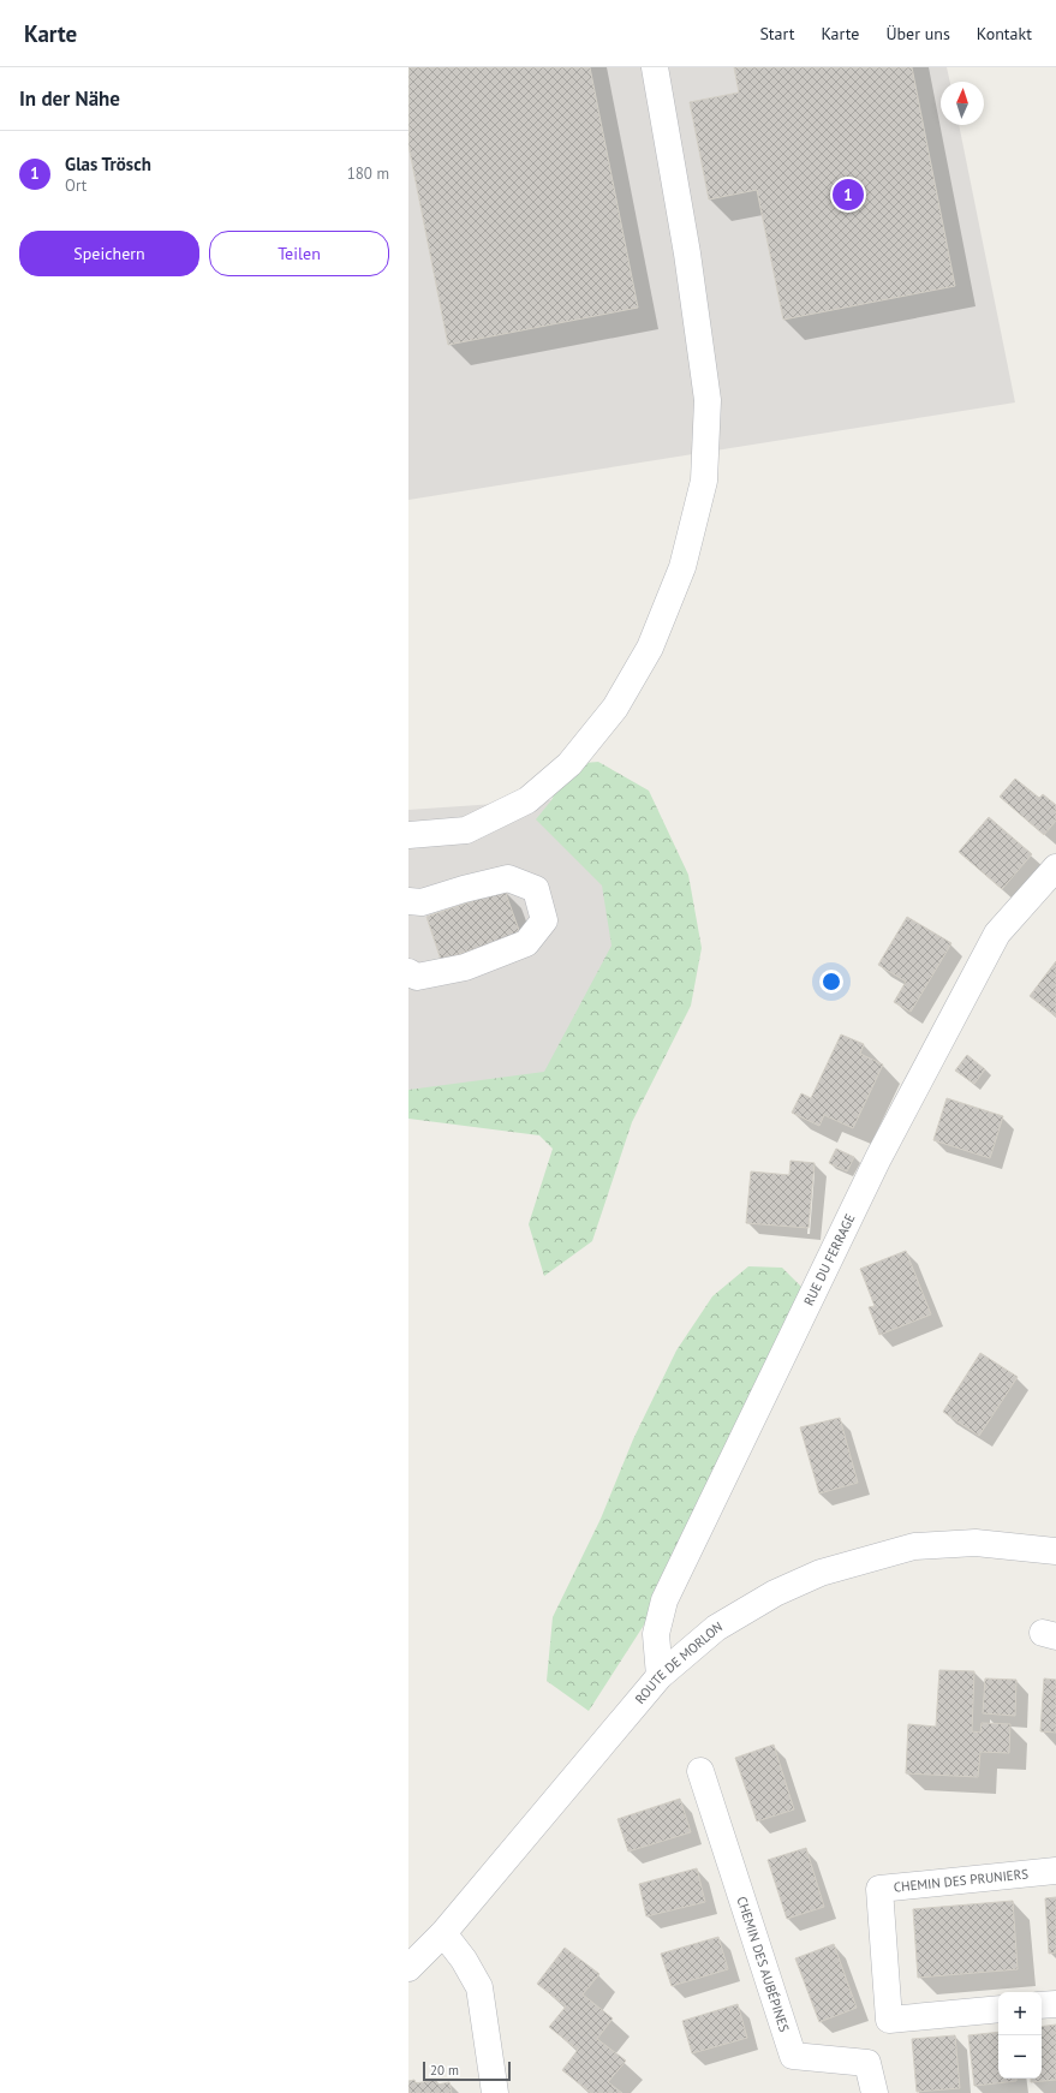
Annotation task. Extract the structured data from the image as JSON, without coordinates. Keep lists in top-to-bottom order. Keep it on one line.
{"streets":{"street":["RUE DU FERRAGE","ROUTE DE MORLON","CHEMIN DES PRUNIERS","CHEMIN DES AUBÉPINES"]},"crossings":[["RUE DU FERRAGE","ROUTE DE MORLON"]],"scale_bar":"20 m","north":"top","page":{"header":"Karte","nav":["Start","Karte","Über uns","Kontakt"],"heading":"In der Nähe","list":[{"mark":"1","name":"Glas Trösch","note":"Ort","value":"180 m"}],"pins":"1","buttons":["Speichern","Teilen"],"map_buttons":["+","−"],"scale":"20 m"}}
